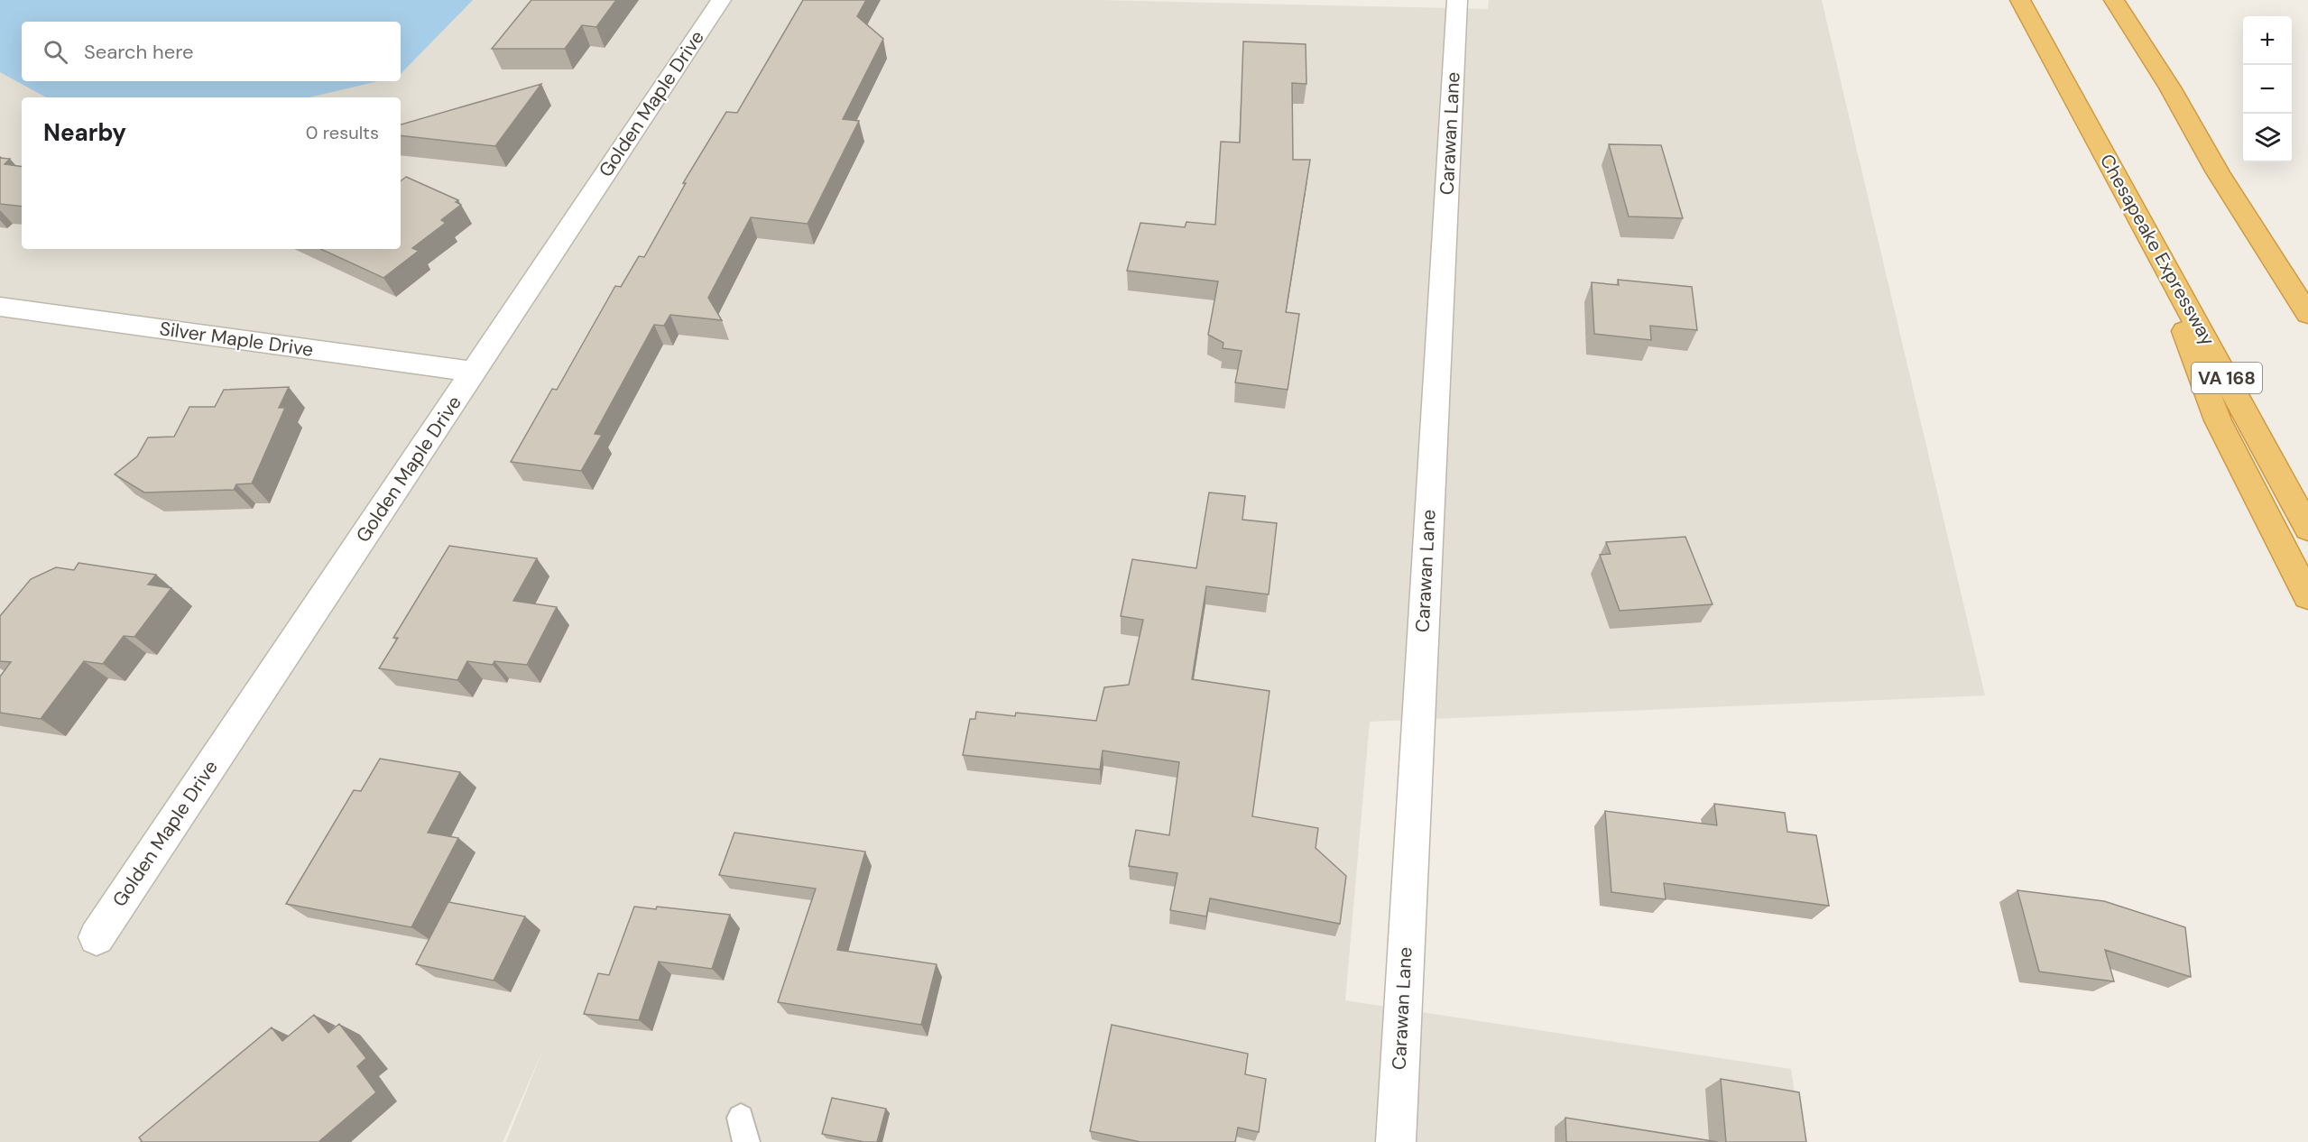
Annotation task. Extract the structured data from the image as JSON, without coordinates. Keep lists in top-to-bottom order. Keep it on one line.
{"streets":{"highway":["Chesapeake Expressway","VA 168"],"street":["Golden Maple Drive","Carawan Lane","Silver Maple Drive"]},"crossings":[["Golden Maple Drive","Silver Maple Drive"]],"page":{"map_buttons":["+","−"],"search":"Search here","heading":["Nearby","0 results"]}}
